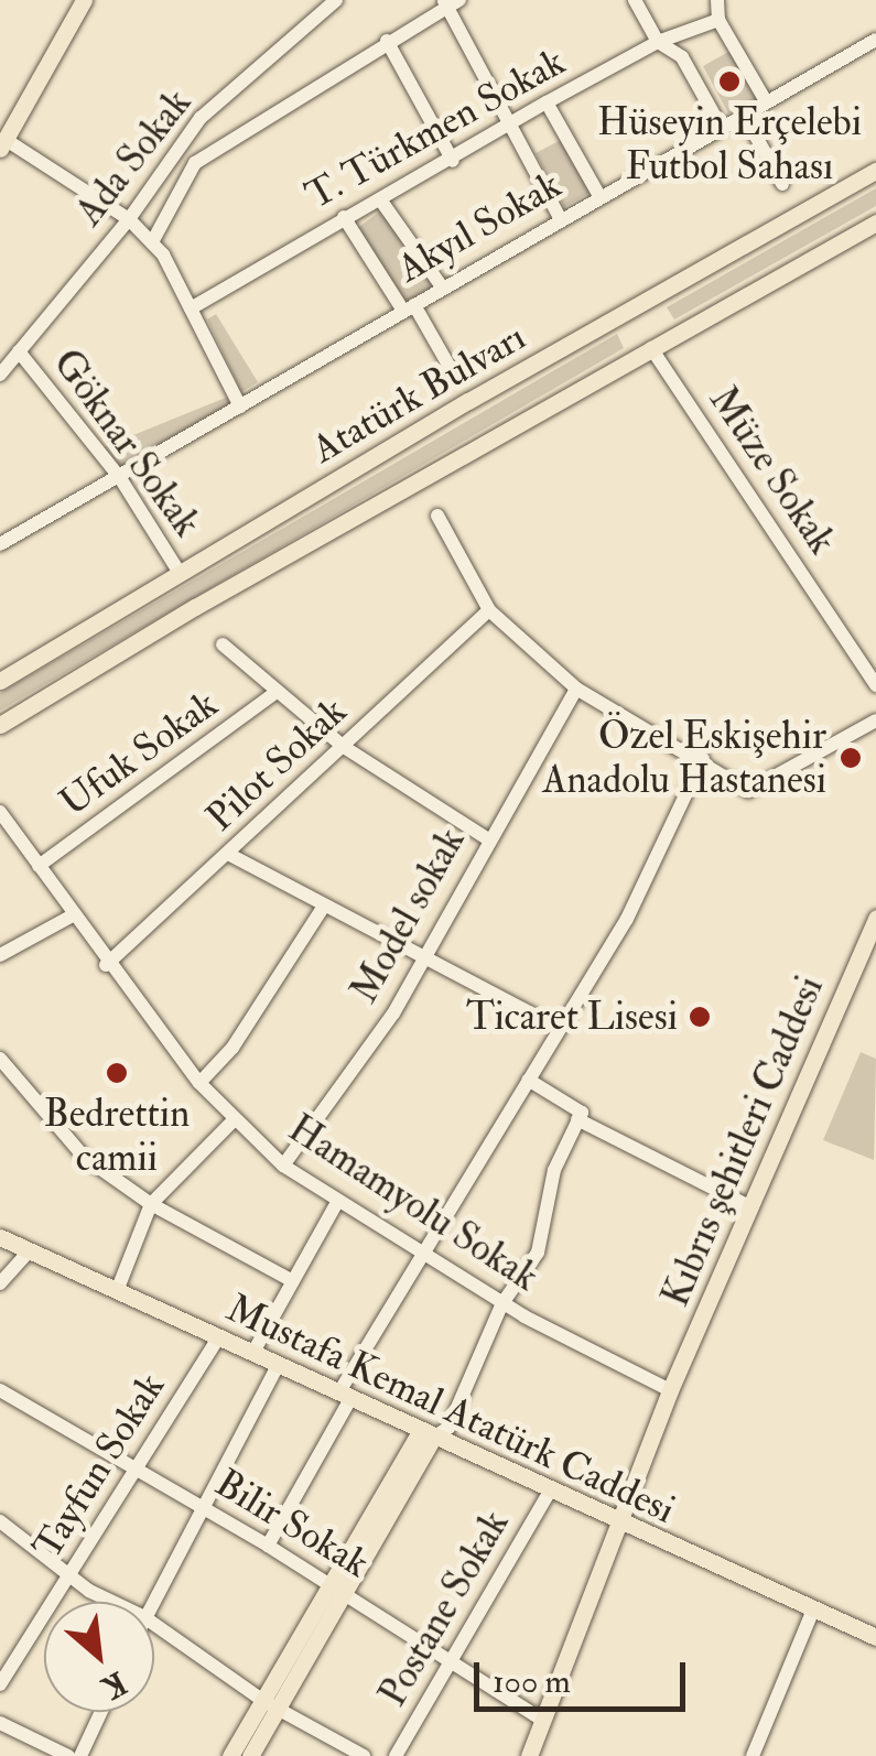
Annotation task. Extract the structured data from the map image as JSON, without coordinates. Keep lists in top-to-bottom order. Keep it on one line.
{"streets":{"main road":["Atatürk Bulvarı","Kıbrıs şehitleri Caddesi","Mustafa Kemal Atatürk Caddesi"],"street":["T. Türkmen Sokak","Ada Sokak","Akyıl Sokak","Göknar Sokak","Müze Sokak","Ufuk Sokak","Pilot Sokak","Model sokak","Hamamyolu Sokak","Tayfun Sokak","Bilir Sokak","Postane Sokak"]},"crossings":[["Ada Sokak","Göknar Sokak"],["Akyıl Sokak","Göknar Sokak"],["Atatürk Bulvarı","Göknar Sokak"],["Atatürk Bulvarı","Müze Sokak"],["Ufuk Sokak","Hamamyolu Sokak"],["Pilot Sokak","Hamamyolu Sokak"],["Model sokak","Hamamyolu Sokak"],["Kıbrıs şehitleri Caddesi","Hamamyolu Sokak"],["Mustafa Kemal Atatürk Caddesi","Tayfun Sokak"],["Mustafa Kemal Atatürk Caddesi","Postane Sokak"],["Tayfun Sokak","Bilir Sokak"],["Bilir Sokak","Postane Sokak"]],"places":["Hüseyin Erçelebi Futbol Sahası","Özel Eskişehir Anadolu Hastanesi","Ticaret Lisesi","Bedrettin camii"],"scale_bar":"100 m","north":"bottom right"}
